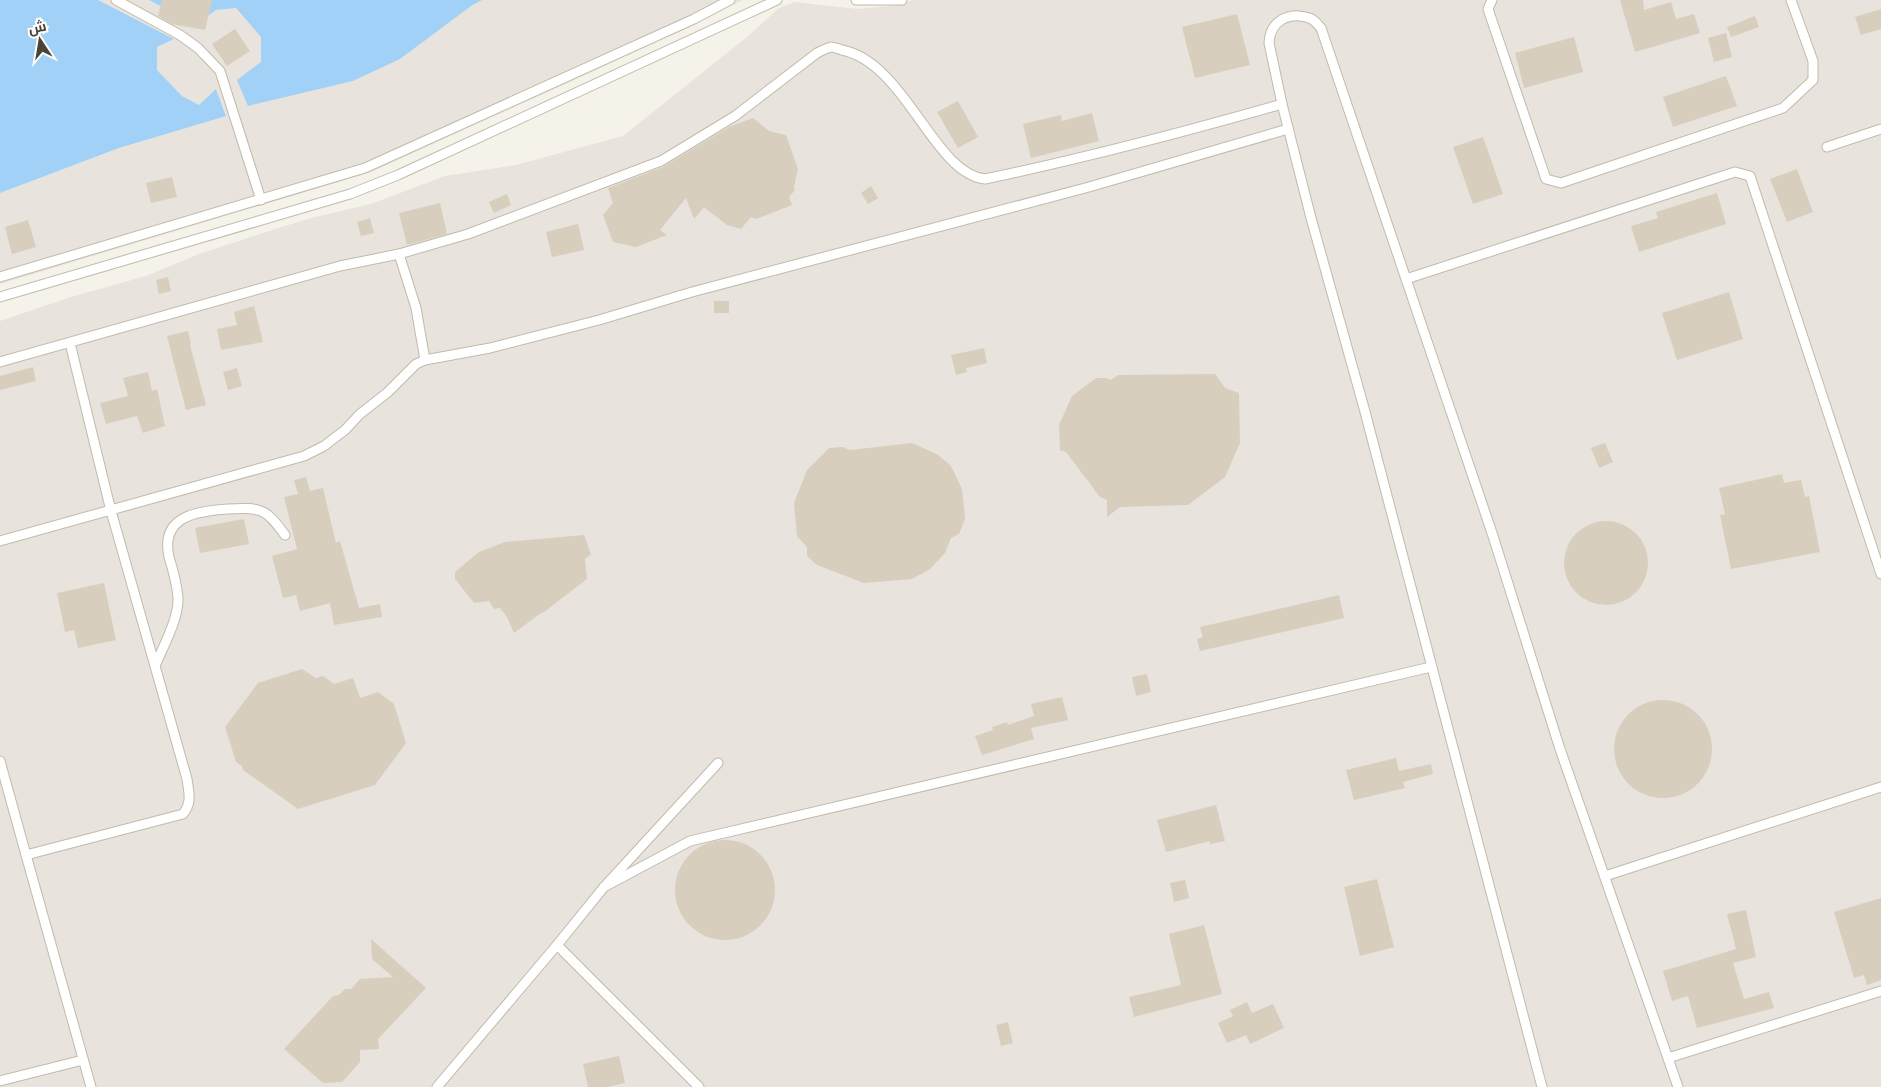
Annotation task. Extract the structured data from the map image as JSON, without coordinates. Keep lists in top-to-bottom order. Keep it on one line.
{"north":"top"}
